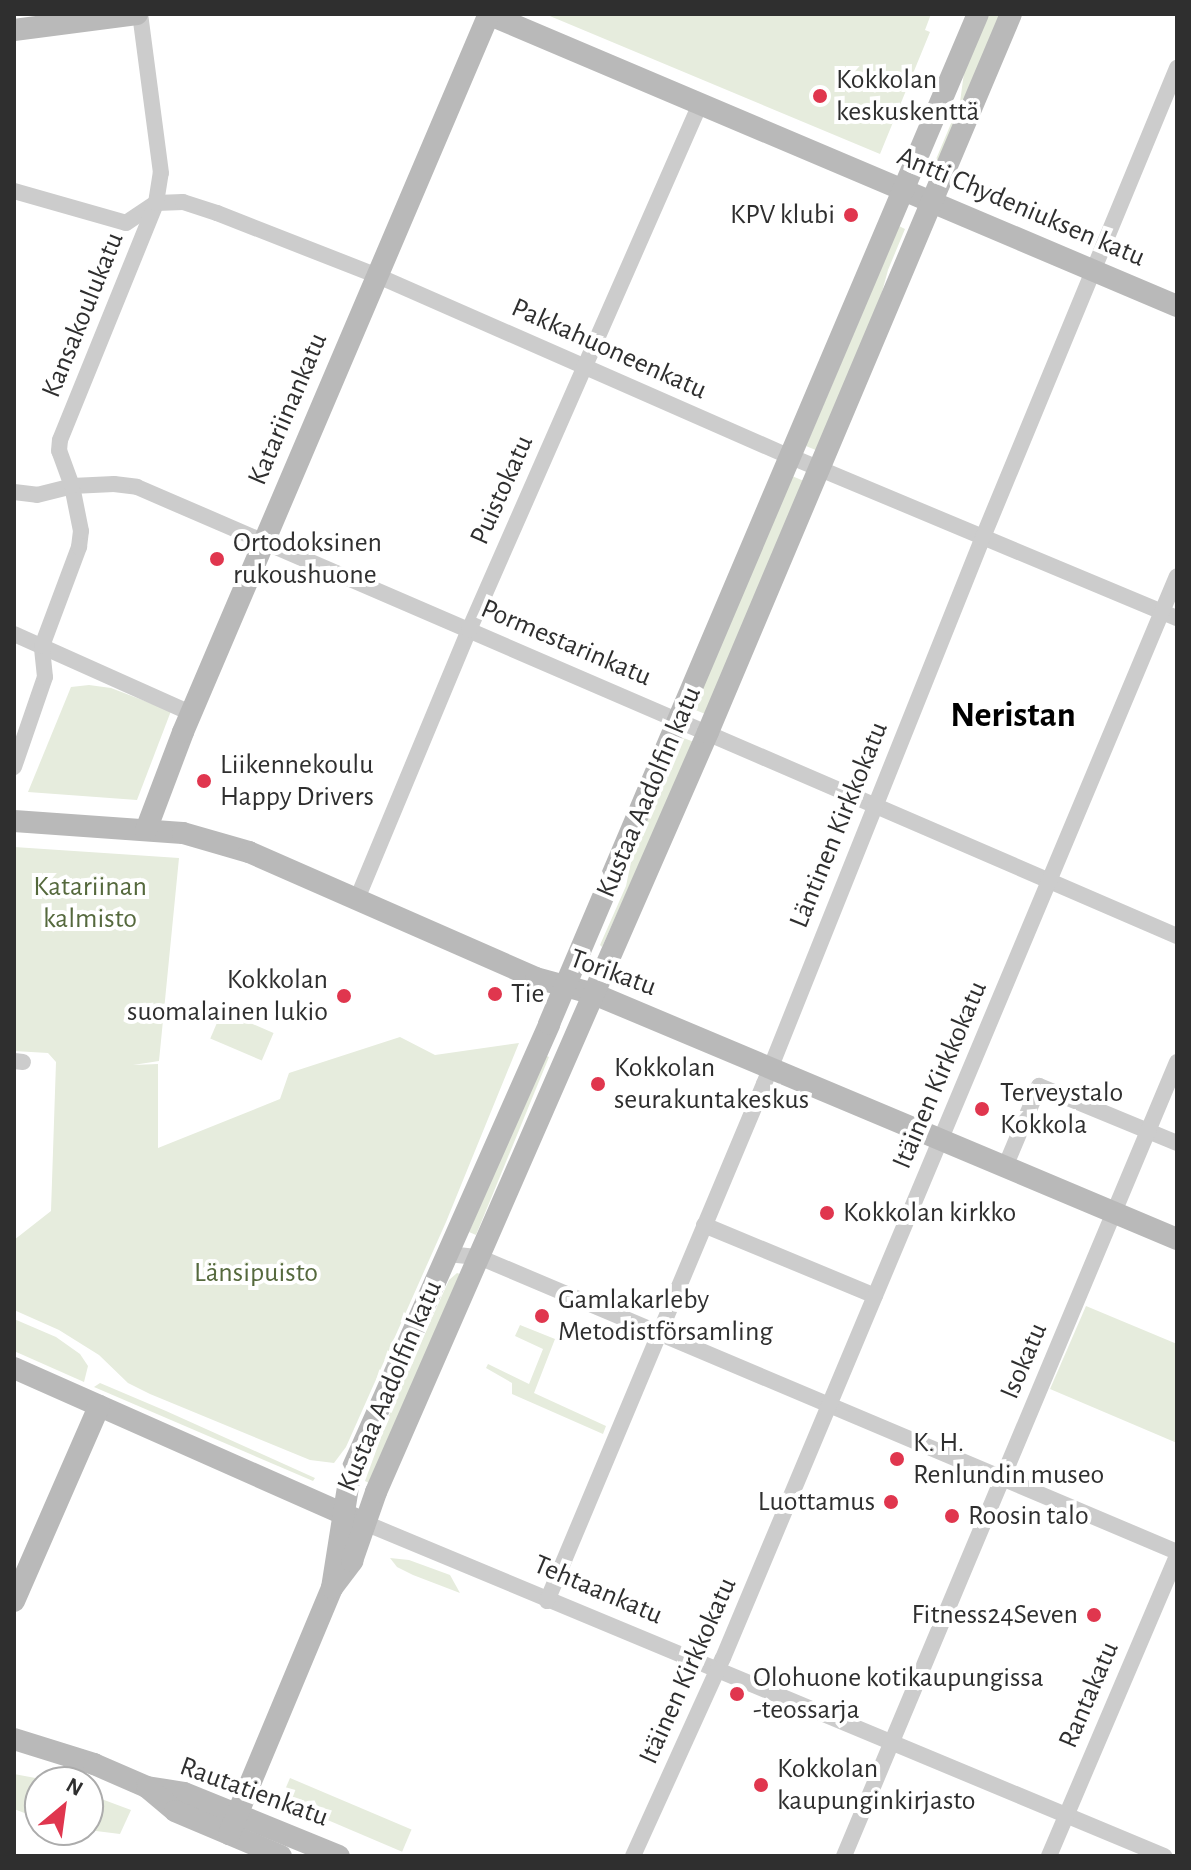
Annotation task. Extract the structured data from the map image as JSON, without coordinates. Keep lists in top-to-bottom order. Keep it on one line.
{"streets":{"main road":["Antti Chydeniuksen katu","Katariinankatu","Kustaa Aadolfin katu","Torikatu","Tehtaankatu","Rautatienkatu"],"street":["Kansakoulukatu","Pakkahuoneenkatu","Puistokatu","Pormestarinkatu","Läntinen Kirkkokatu","Itäinen Kirkkokatu","Isokatu","Rantakatu"]},"crossings":[["Antti Chydeniuksen katu","Katariinankatu"],["Antti Chydeniuksen katu","Puistokatu"],["Antti Chydeniuksen katu","Kustaa Aadolfin katu"],["Antti Chydeniuksen katu","Läntinen Kirkkokatu"],["Kansakoulukatu","Pakkahuoneenkatu"],["Kansakoulukatu","Pormestarinkatu"],["Pakkahuoneenkatu","Katariinankatu"],["Pakkahuoneenkatu","Puistokatu"],["Pakkahuoneenkatu","Kustaa Aadolfin katu"],["Pakkahuoneenkatu","Läntinen Kirkkokatu"],["Pakkahuoneenkatu","Itäinen Kirkkokatu"],["Katariinankatu","Pormestarinkatu"],["Katariinankatu","Torikatu"],["Puistokatu","Pormestarinkatu"],["Puistokatu","Torikatu"],["Pormestarinkatu","Kustaa Aadolfin katu"],["Pormestarinkatu","Läntinen Kirkkokatu"],["Pormestarinkatu","Itäinen Kirkkokatu"],["Kustaa Aadolfin katu","Torikatu"],["Kustaa Aadolfin katu","Tehtaankatu"],["Kustaa Aadolfin katu","Rautatienkatu"],["Läntinen Kirkkokatu","Torikatu"],["Läntinen Kirkkokatu","Tehtaankatu"],["Torikatu","Itäinen Kirkkokatu"],["Torikatu","Isokatu"],["Itäinen Kirkkokatu","Tehtaankatu"],["Isokatu","Tehtaankatu"],["Tehtaankatu","Rantakatu"]],"districts":["Neristan"],"parks":["Katariinan kalmisto","Länsipuisto"],"places":["Kokkolan keskuskenttä","KPV klubi","Ortodoksinen rukoushuone","Liikennekoulu Happy Drivers","Tie","Kokkolan suomalainen lukio","Kokkolan seurakuntakeskus","Terveystalo Kokkola","Kokkolan kirkko","Gamlakarleby Metodistförsamling","K. H. Renlundin museo","Luottamus","Roosin talo","Fitness24Seven","Olohuone kotikaupungissa -teossarja","Kokkolan kaupunginkirjasto"],"north":"top right"}
